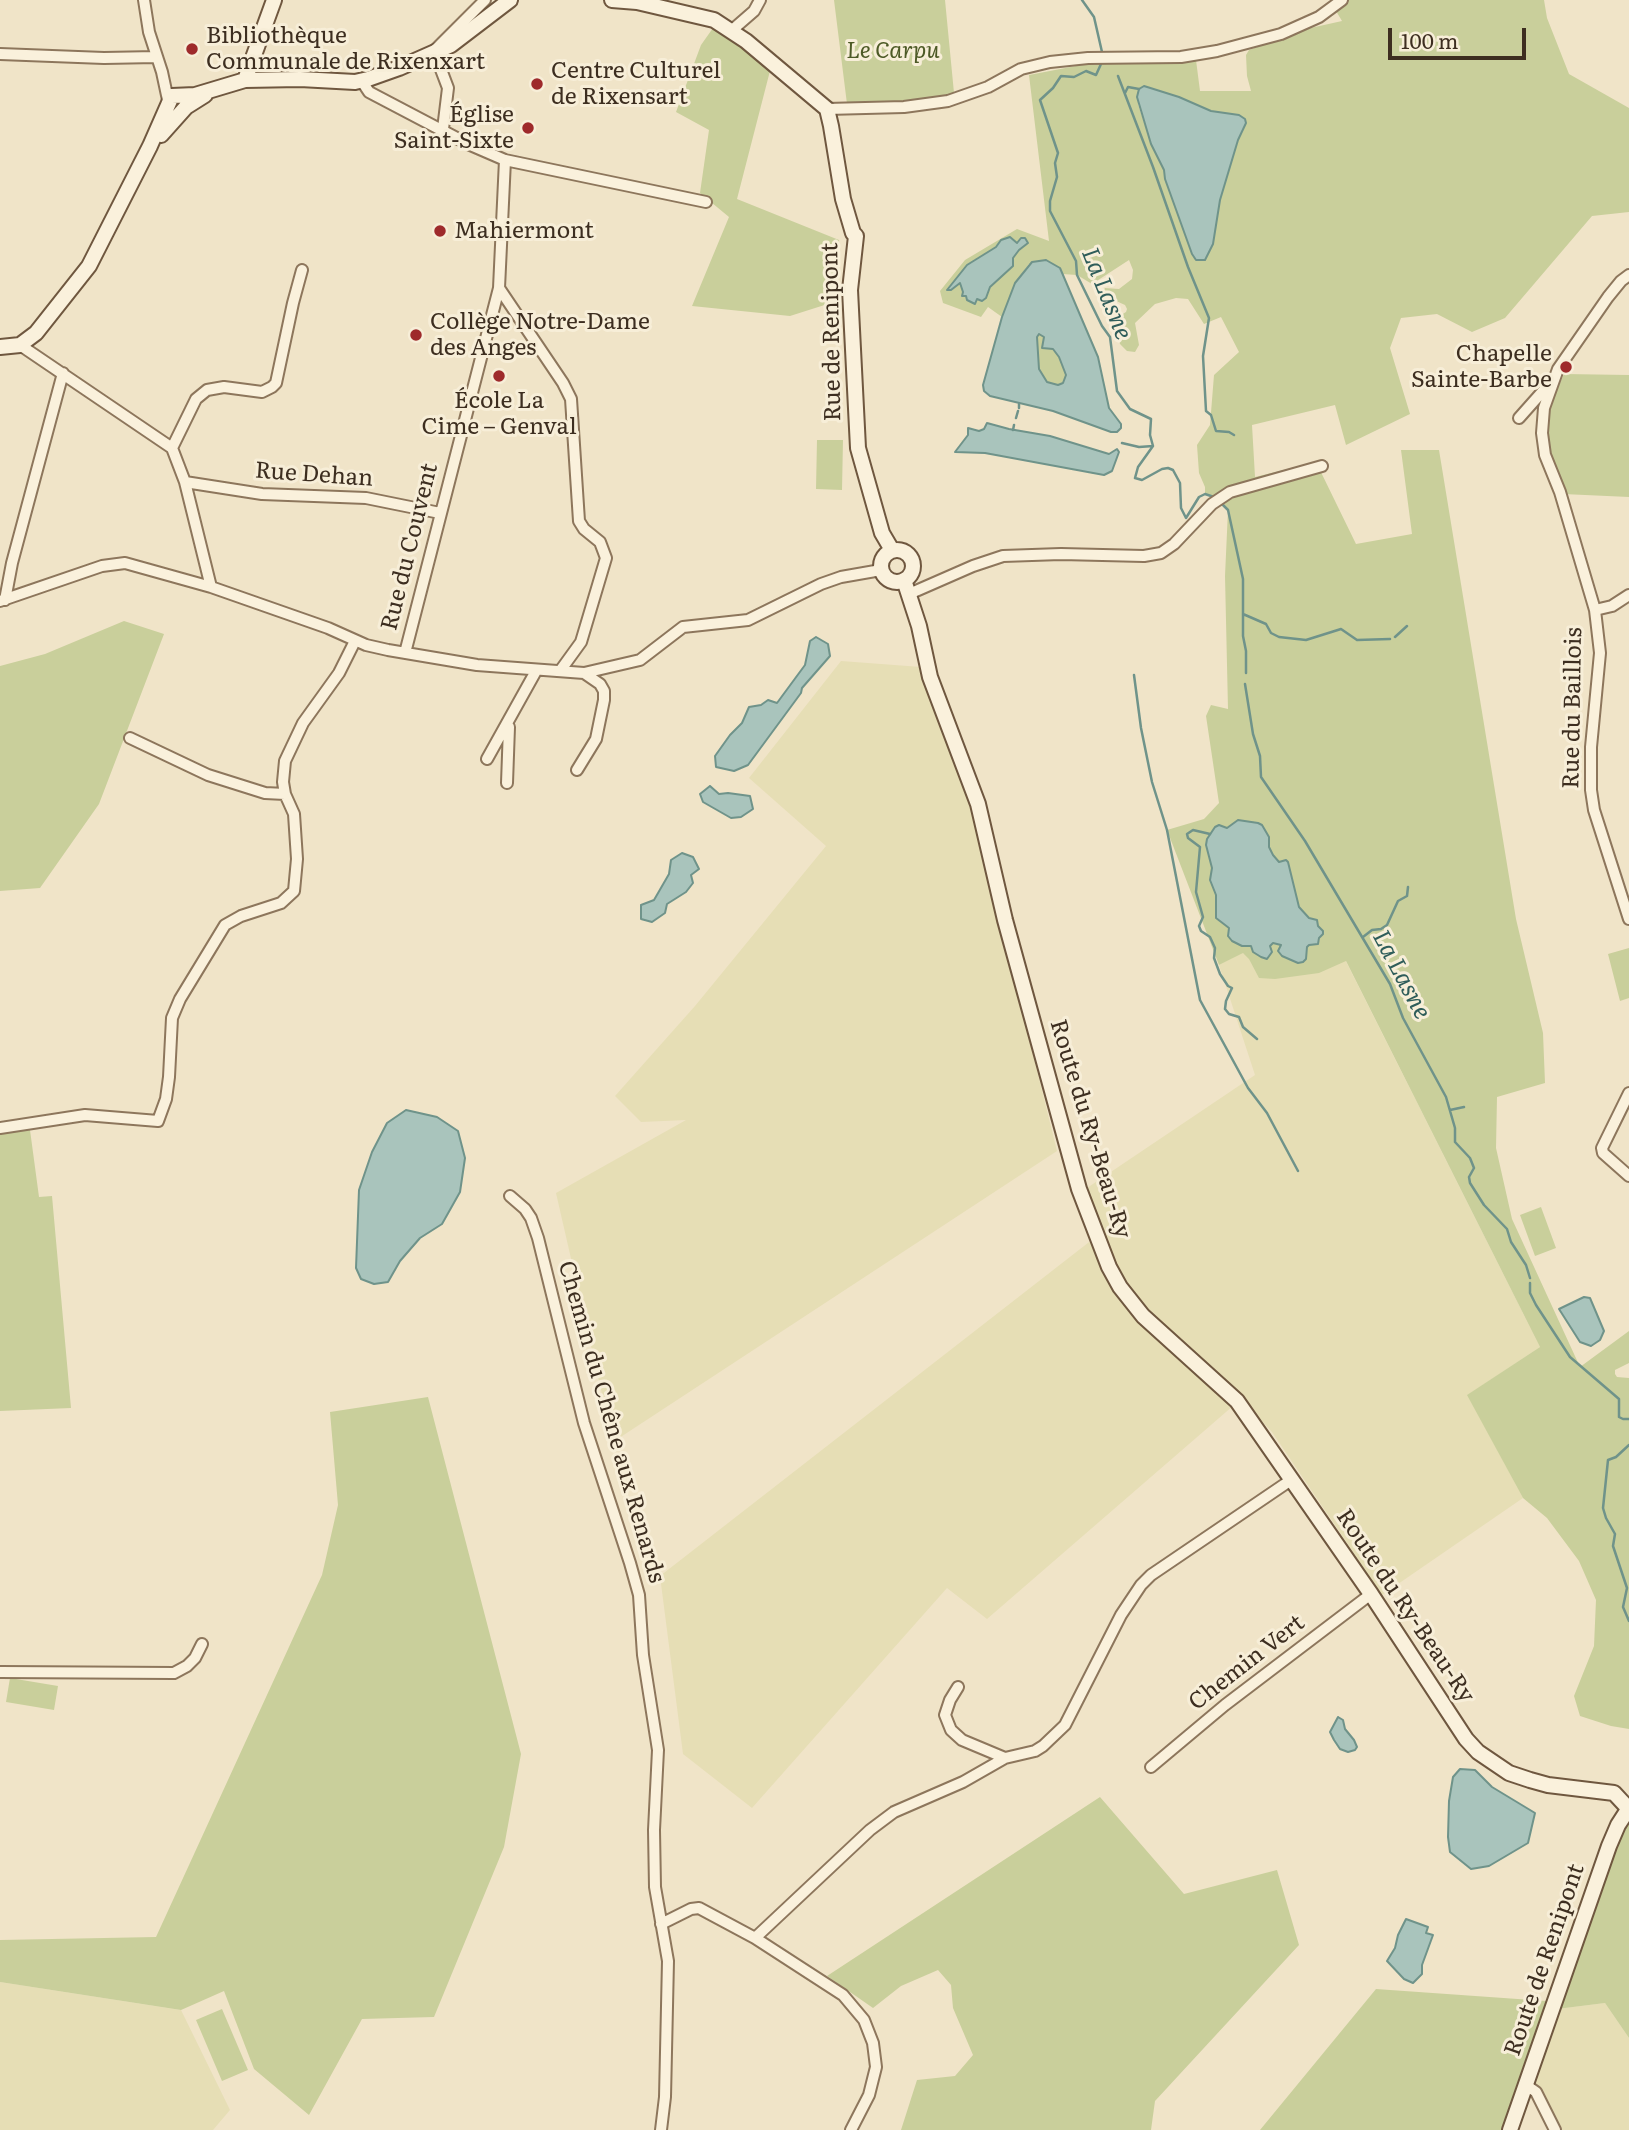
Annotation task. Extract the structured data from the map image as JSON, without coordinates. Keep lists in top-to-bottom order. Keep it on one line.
{"streets":{"street":["Rue de Renipont","Rue Dehan","Rue du Couvent","Rue du Baillois","Route du Ry-Beau-Ry","Chemin du Chêne aux Renards","Chemin Vert","Route de Renipont"]},"crossings":[["Rue de Renipont","Route du Ry-Beau-Ry"],["Rue Dehan","Rue du Couvent"],["Route du Ry-Beau-Ry","Chemin Vert"],["Route du Ry-Beau-Ry","Route de Renipont"]],"water":["La Lasne"],"parks":["Le Carpu"],"places":["Bibliothèque Communale de Rixenxart","Centre Culturel de Rixensart","Église Saint-Sixte","Mahiermont","Collège Notre-Dame des Anges","Chapelle Sainte-Barbe","École La Cime – Genval"],"scale_bar":"100 m"}
